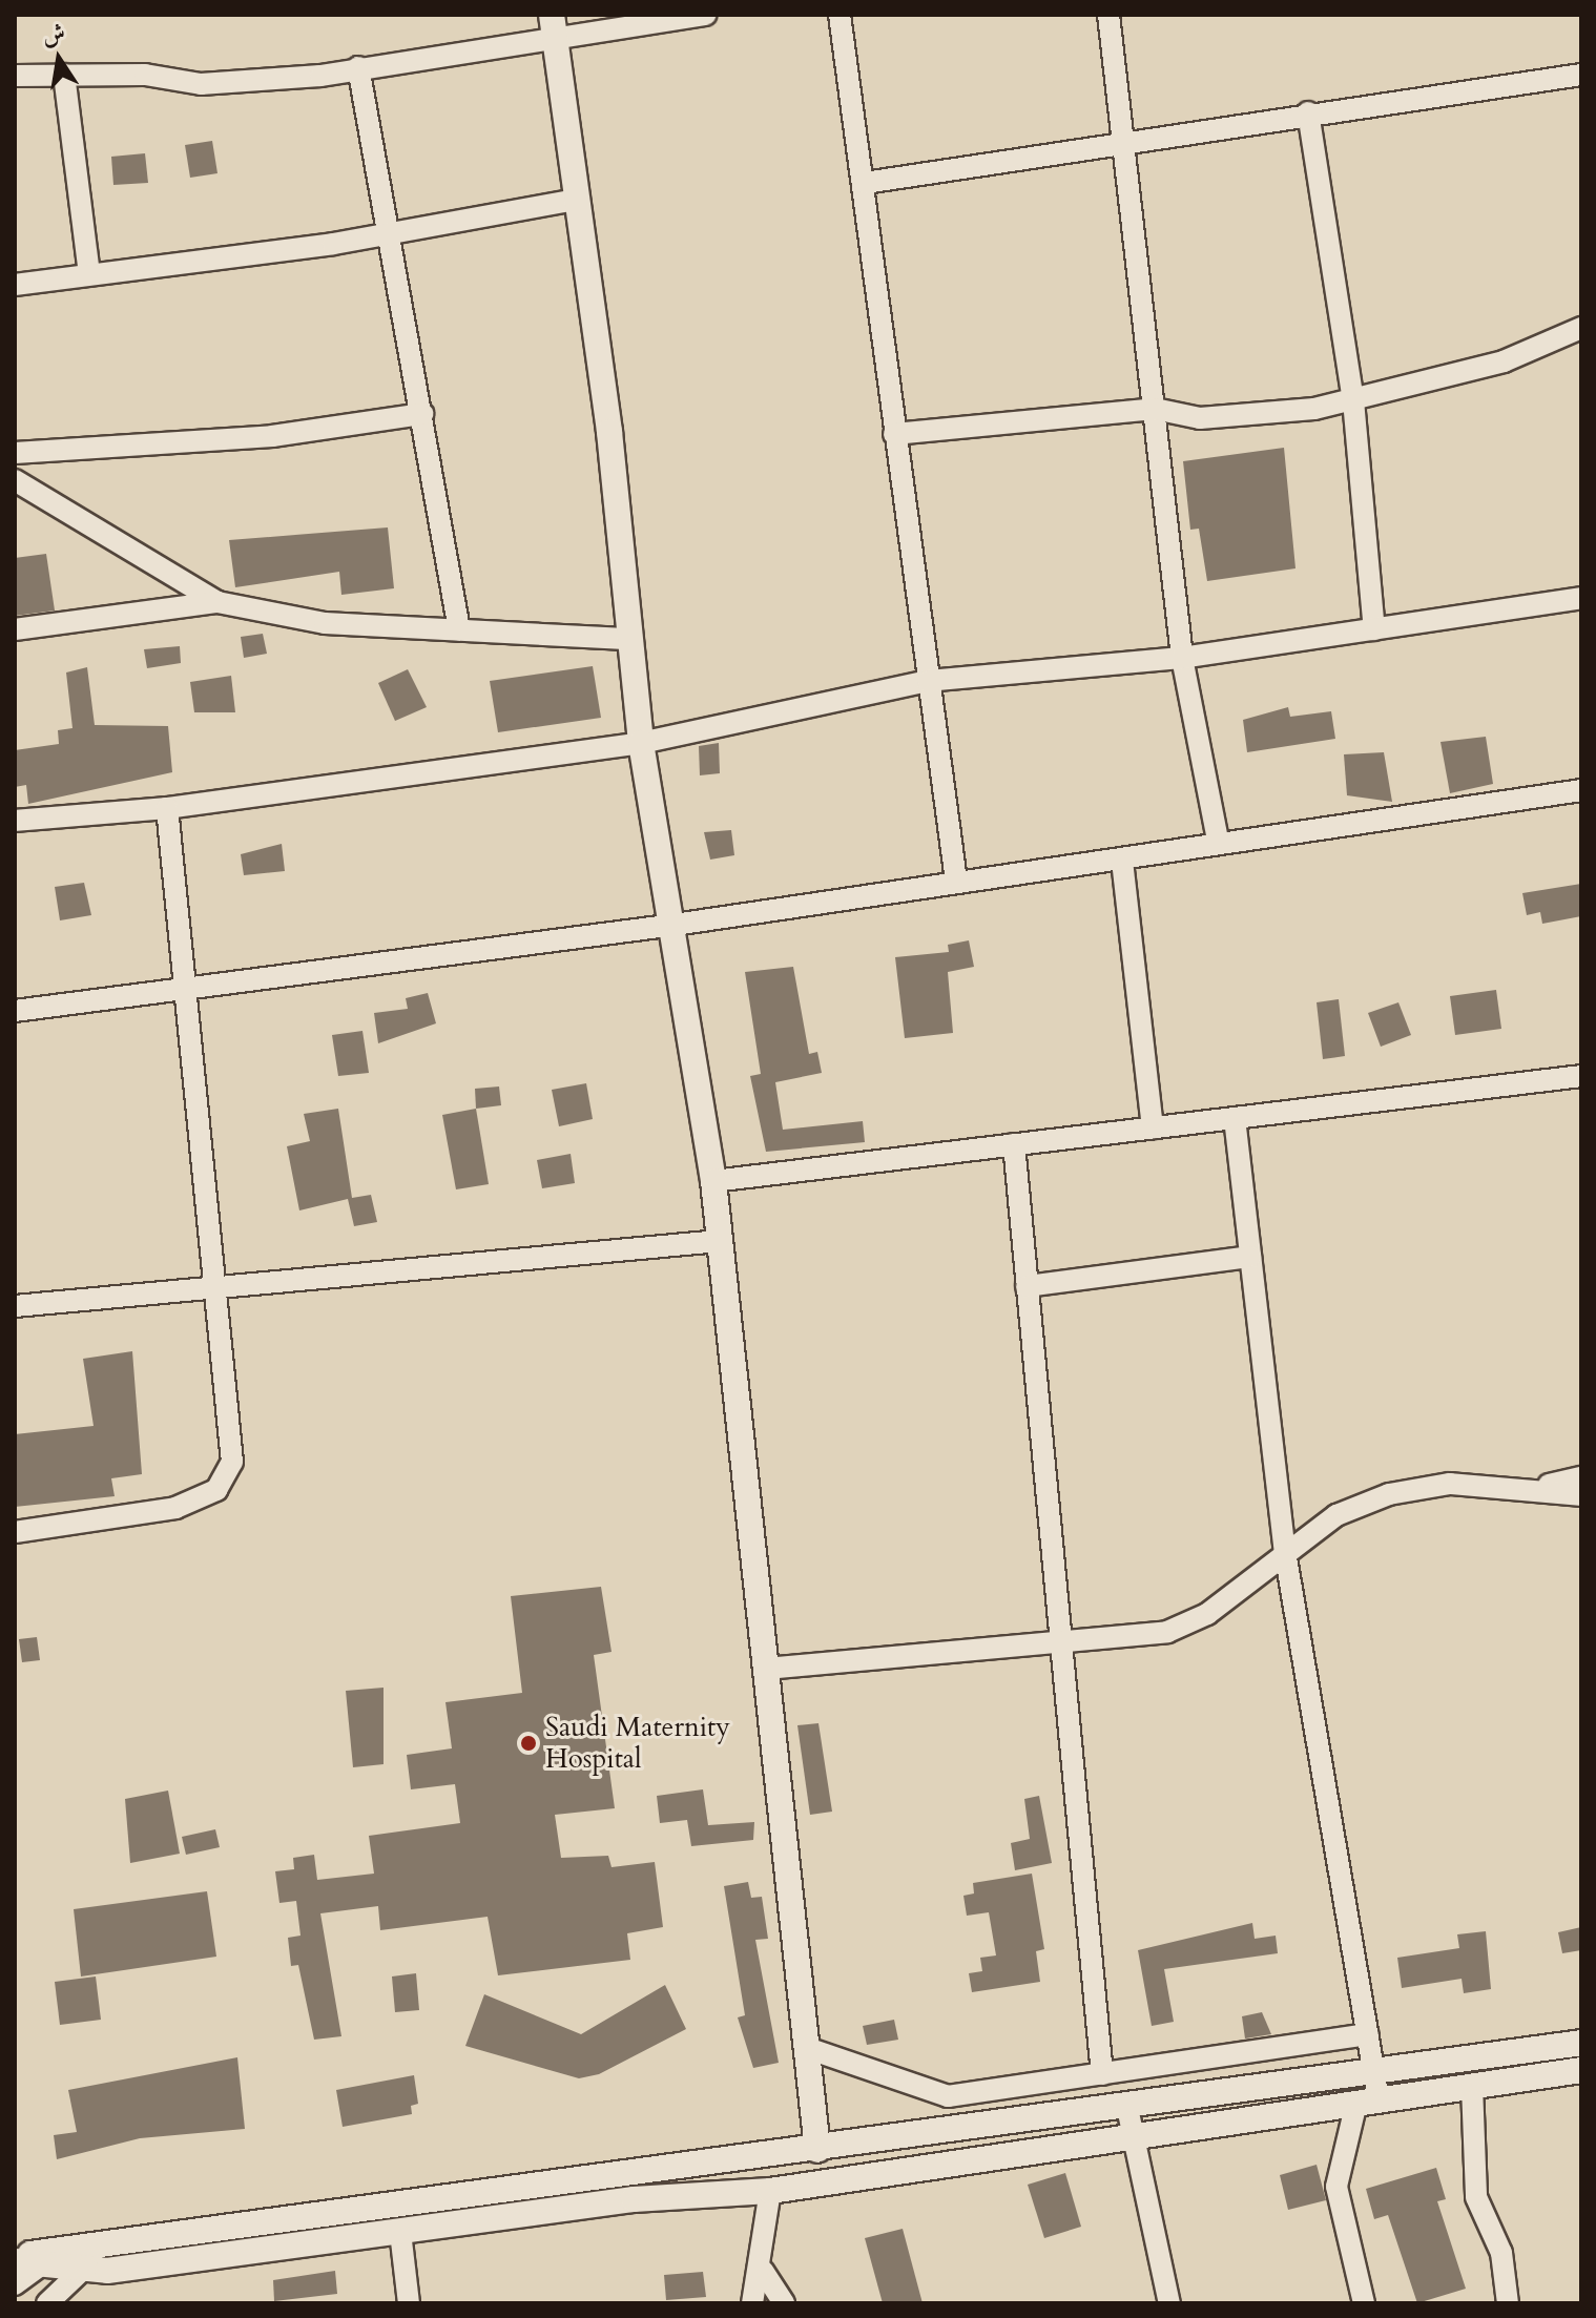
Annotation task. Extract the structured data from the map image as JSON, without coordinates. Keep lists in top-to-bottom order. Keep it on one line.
{"places":["Saudi Maternity Hospital"],"north":"top"}
